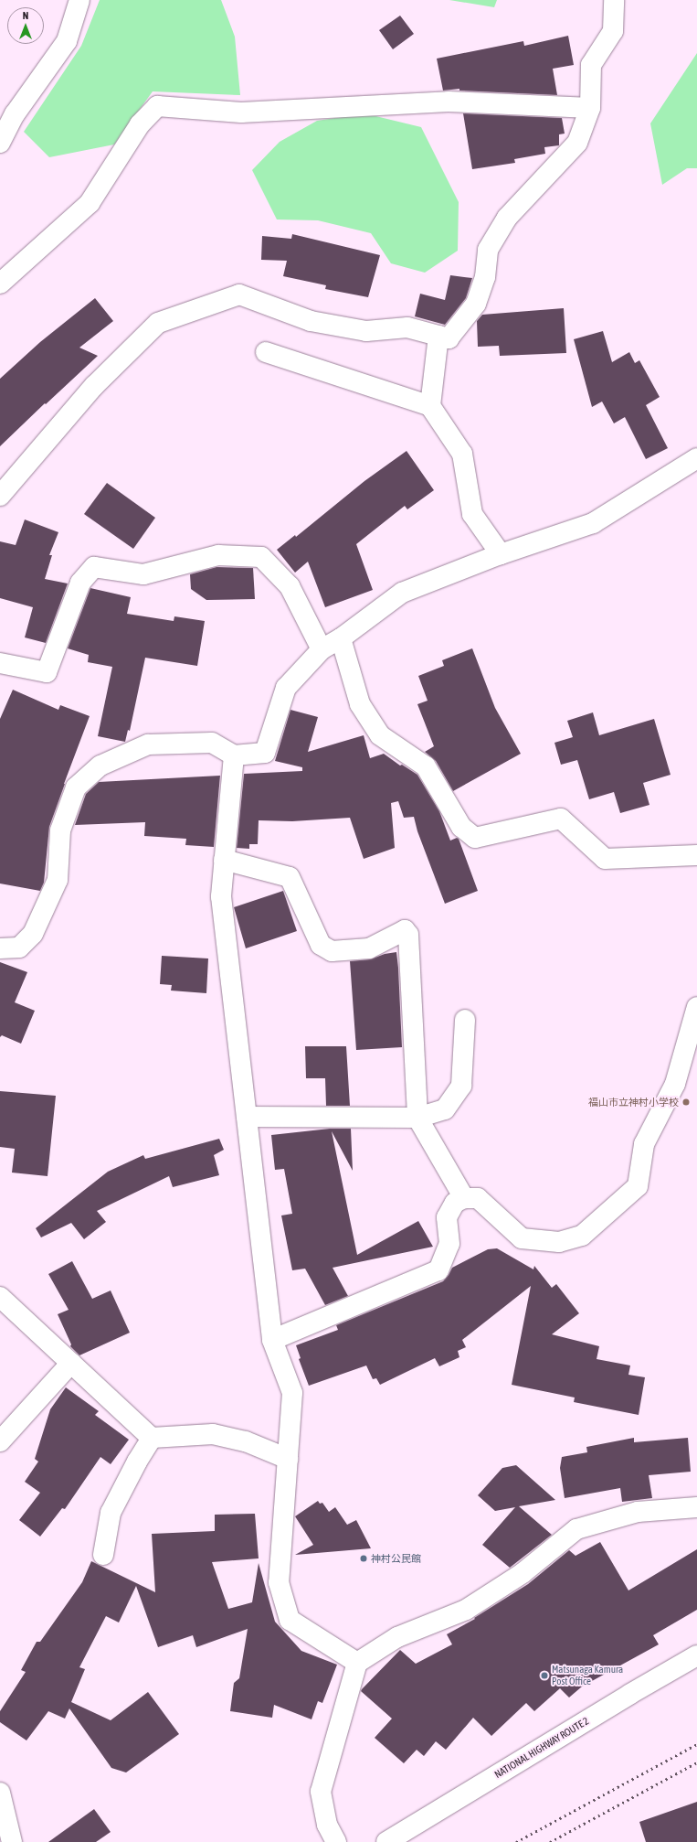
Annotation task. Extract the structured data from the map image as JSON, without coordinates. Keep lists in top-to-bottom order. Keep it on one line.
{"streets":{"main road":["NATIONAL HIGHWAY ROUTE 2"]},"places":["福山市立神村小学校","神村公民館","Matsunaga Kamura Post Office"],"north":"top"}
